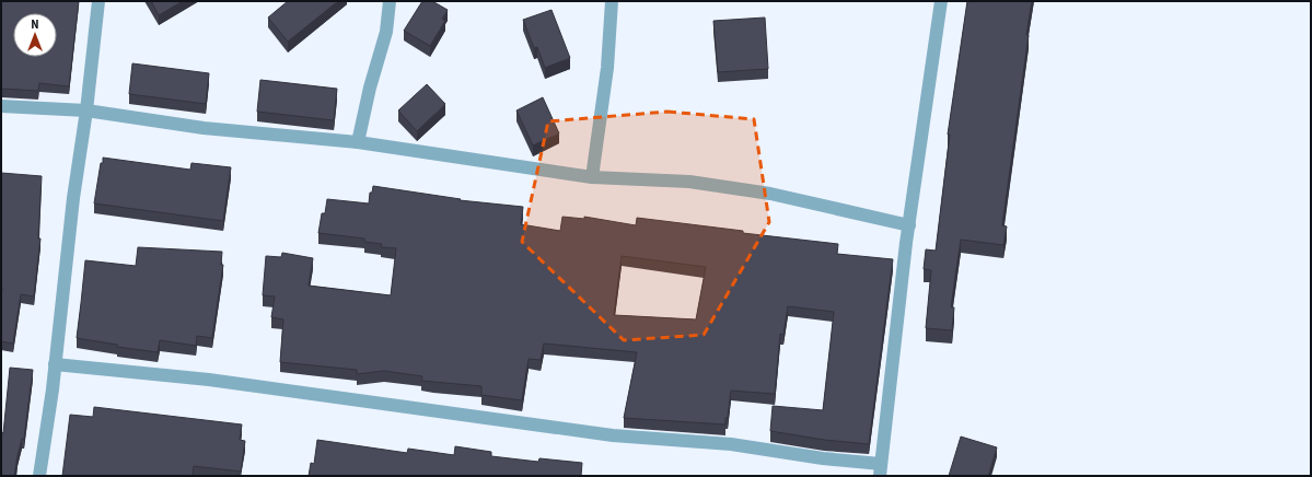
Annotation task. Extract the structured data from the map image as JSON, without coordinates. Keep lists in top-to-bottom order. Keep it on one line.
{"north":"top"}
